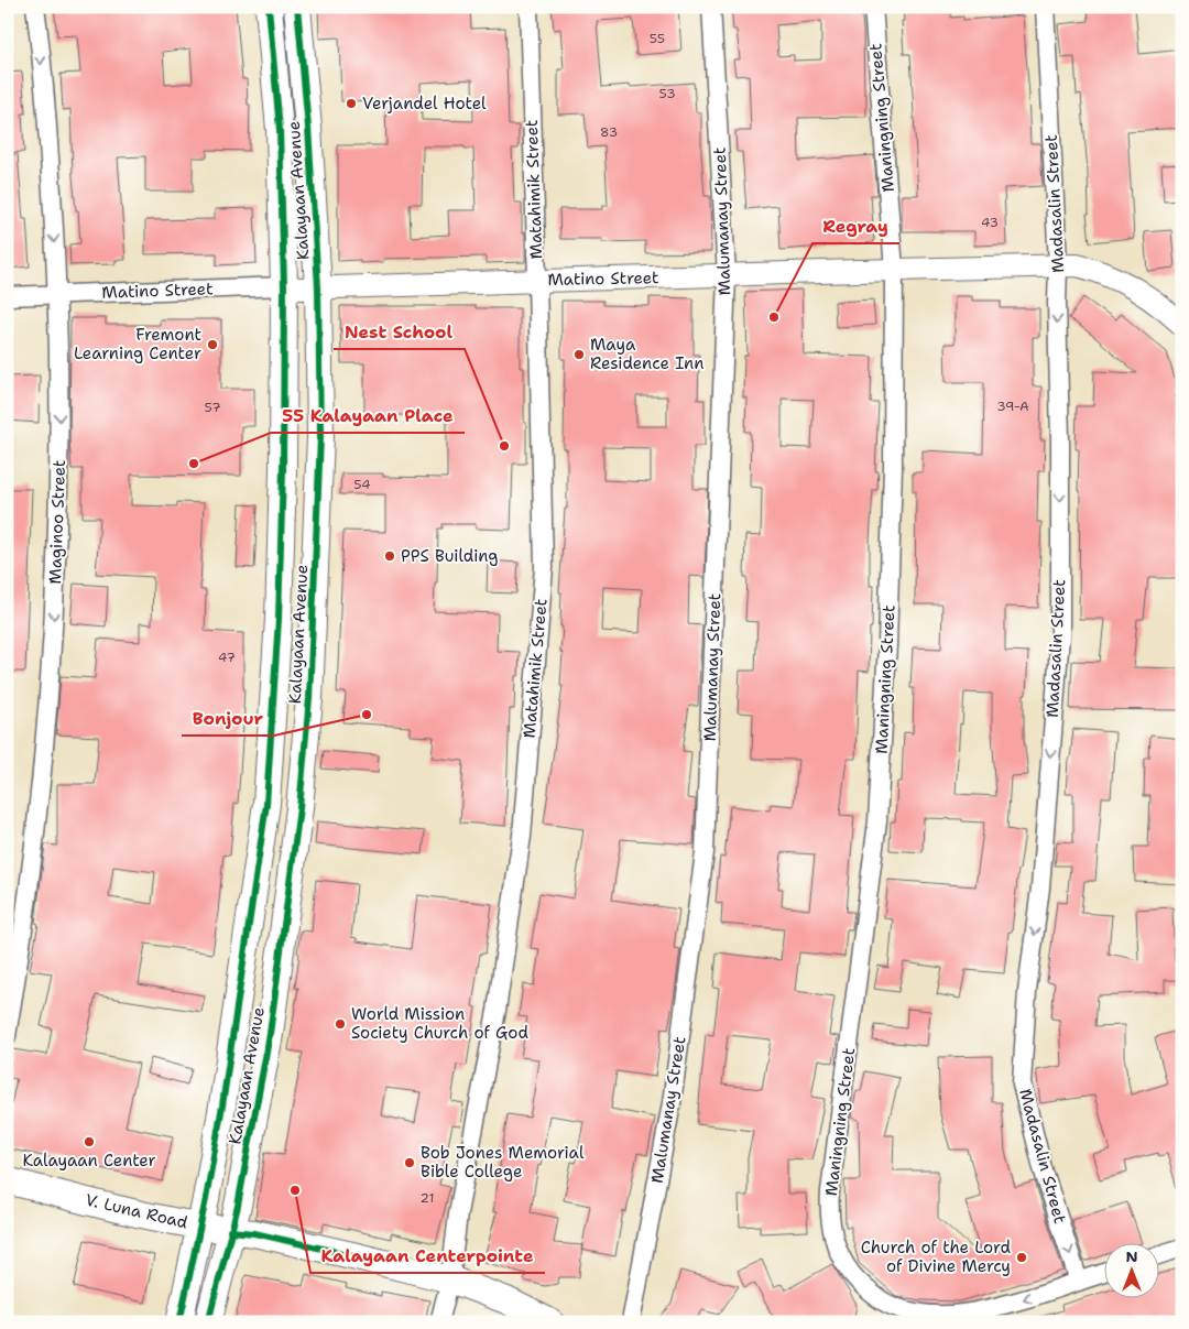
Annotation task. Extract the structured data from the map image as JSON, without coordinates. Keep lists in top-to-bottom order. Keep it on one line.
{"streets":{"main road":["Kalayaan Avenue","V. Luna Road"],"street":["Maningning Street","Matahimik Street","Madasalin Street","Malumanay Street","Matino Street","Maginoo Street"]},"crossings":[["Maningning Street","Madasalin Street"],["Maningning Street","Matino Street"],["Matahimik Street","Matino Street"],["Matahimik Street","V. Luna Road"],["Kalayaan Avenue","Matino Street"],["Kalayaan Avenue","V. Luna Road"],["Madasalin Street","Matino Street"],["Malumanay Street","Matino Street"],["Matino Street","Maginoo Street"]],"one_way":["Madasalin Street","Maginoo Street"],"places":["Verjandel Hotel","Regray","Fremont Learning Center","Maya Residence Inn","Nest School","55 Kalayaan Place","PPS Building","Bonjour","World Mission Society Church of God","Kalayaan Center","Bob Jones Memorial Bible College","Kalayaan Centerpointe","Church of the Lord of Divine Mercy"],"house_numbers":["55","53","83","43","39-A","57","54","47","21"],"north":"top"}
